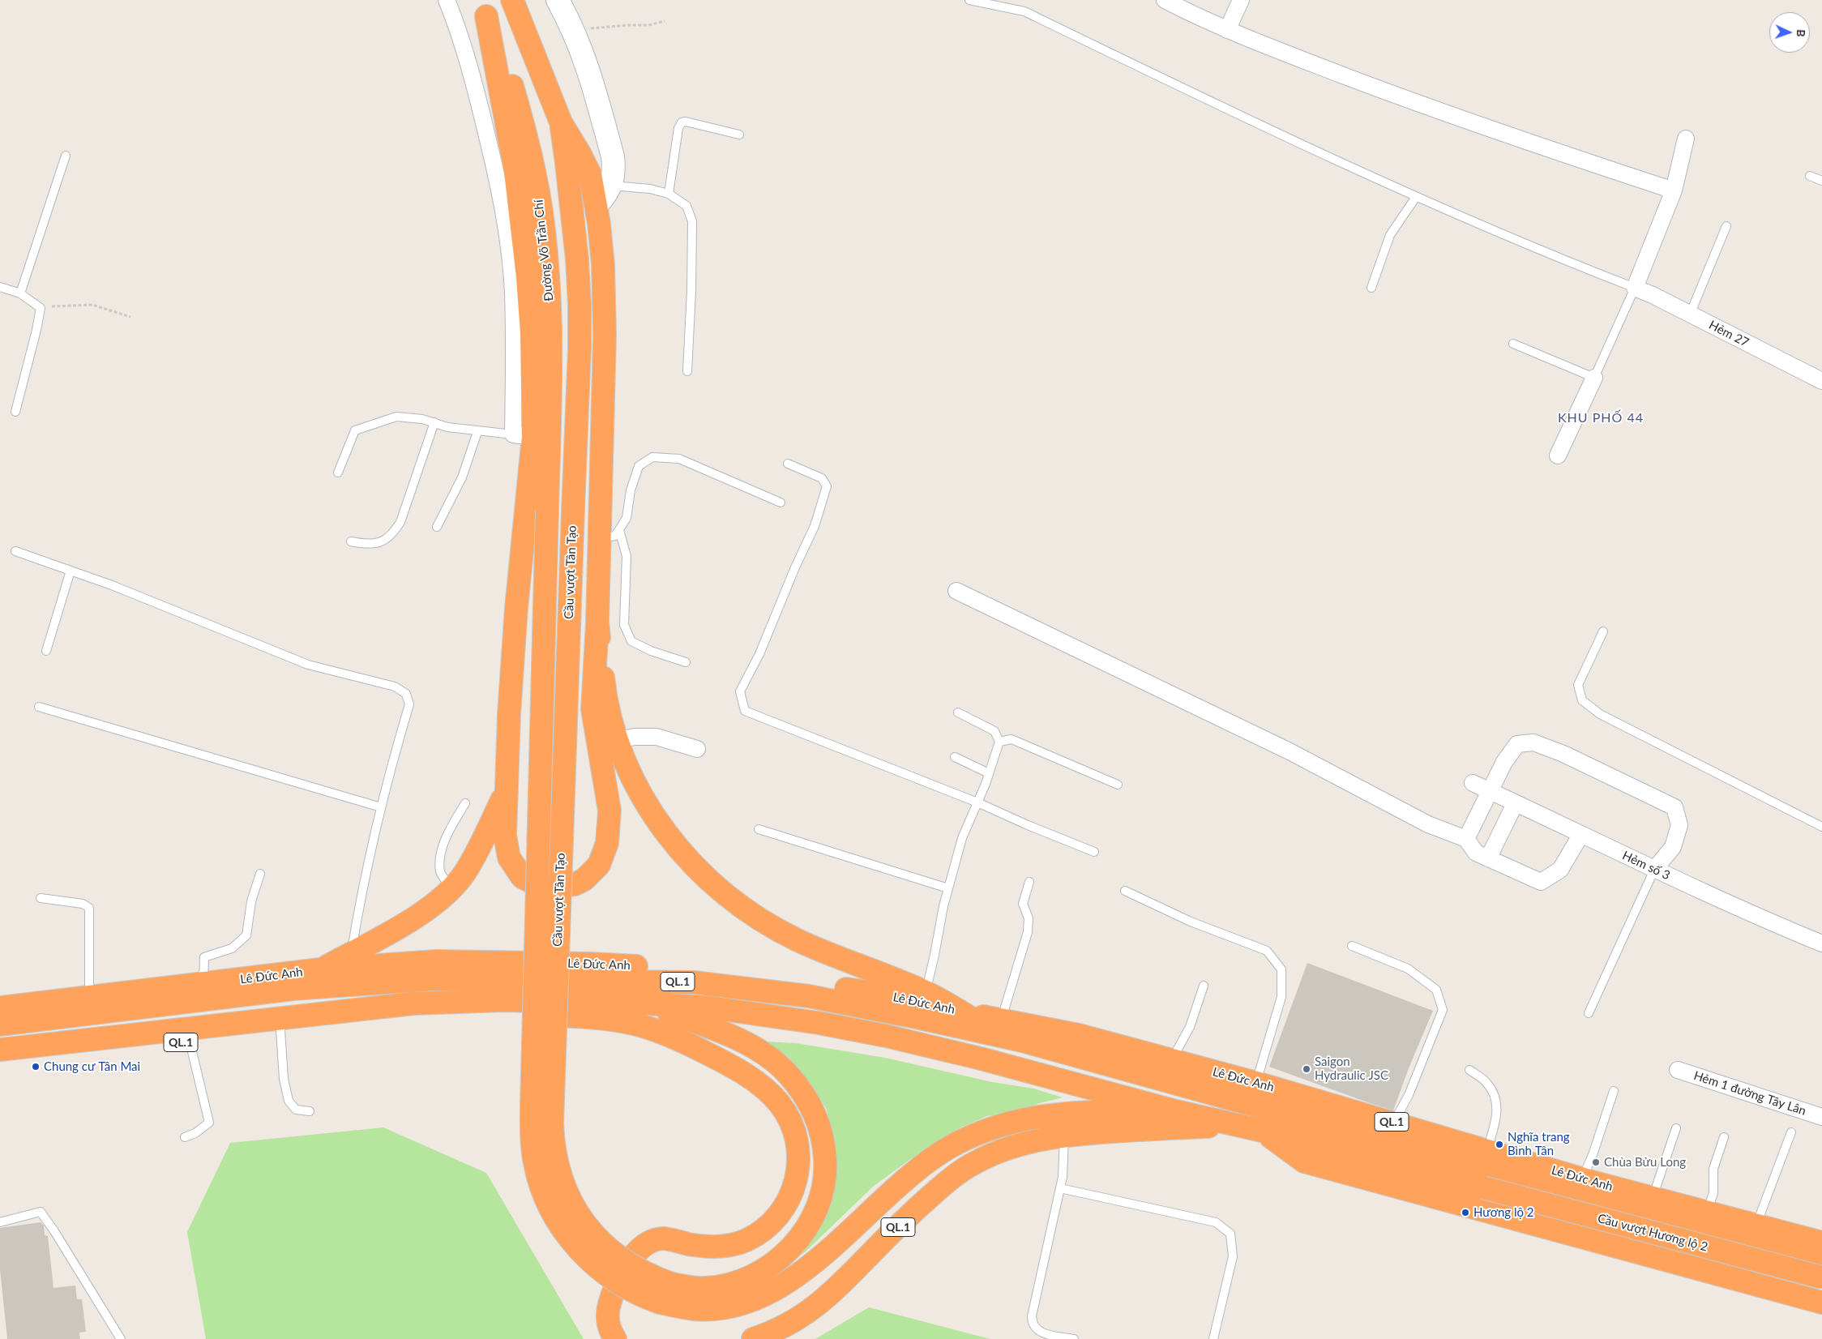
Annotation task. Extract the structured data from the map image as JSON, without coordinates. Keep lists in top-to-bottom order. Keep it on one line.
{"streets":{"highway":["Đường Võ Trần Chí","Cầu vượt Tân Tạo","Lê Đức Anh","QL.1","Cầu vượt Hương lộ 2"],"street":["Hẻm 27","Hẻm số 3","Hẻm 1 đường Tây Lân"]},"crossings":[["Đường Võ Trần Chí","Lê Đức Anh"],["Cầu vượt Tân Tạo","Lê Đức Anh"],["Lê Đức Anh","Cầu vượt Hương lộ 2"]],"districts":["KHU PHỐ 44"],"places":["Chung cư Tân Mai","Saigon Hydraulic JSC","Nghĩa trang Bình Tân","Chùa Bửu Long","Hương lộ 2"],"north":"right"}
